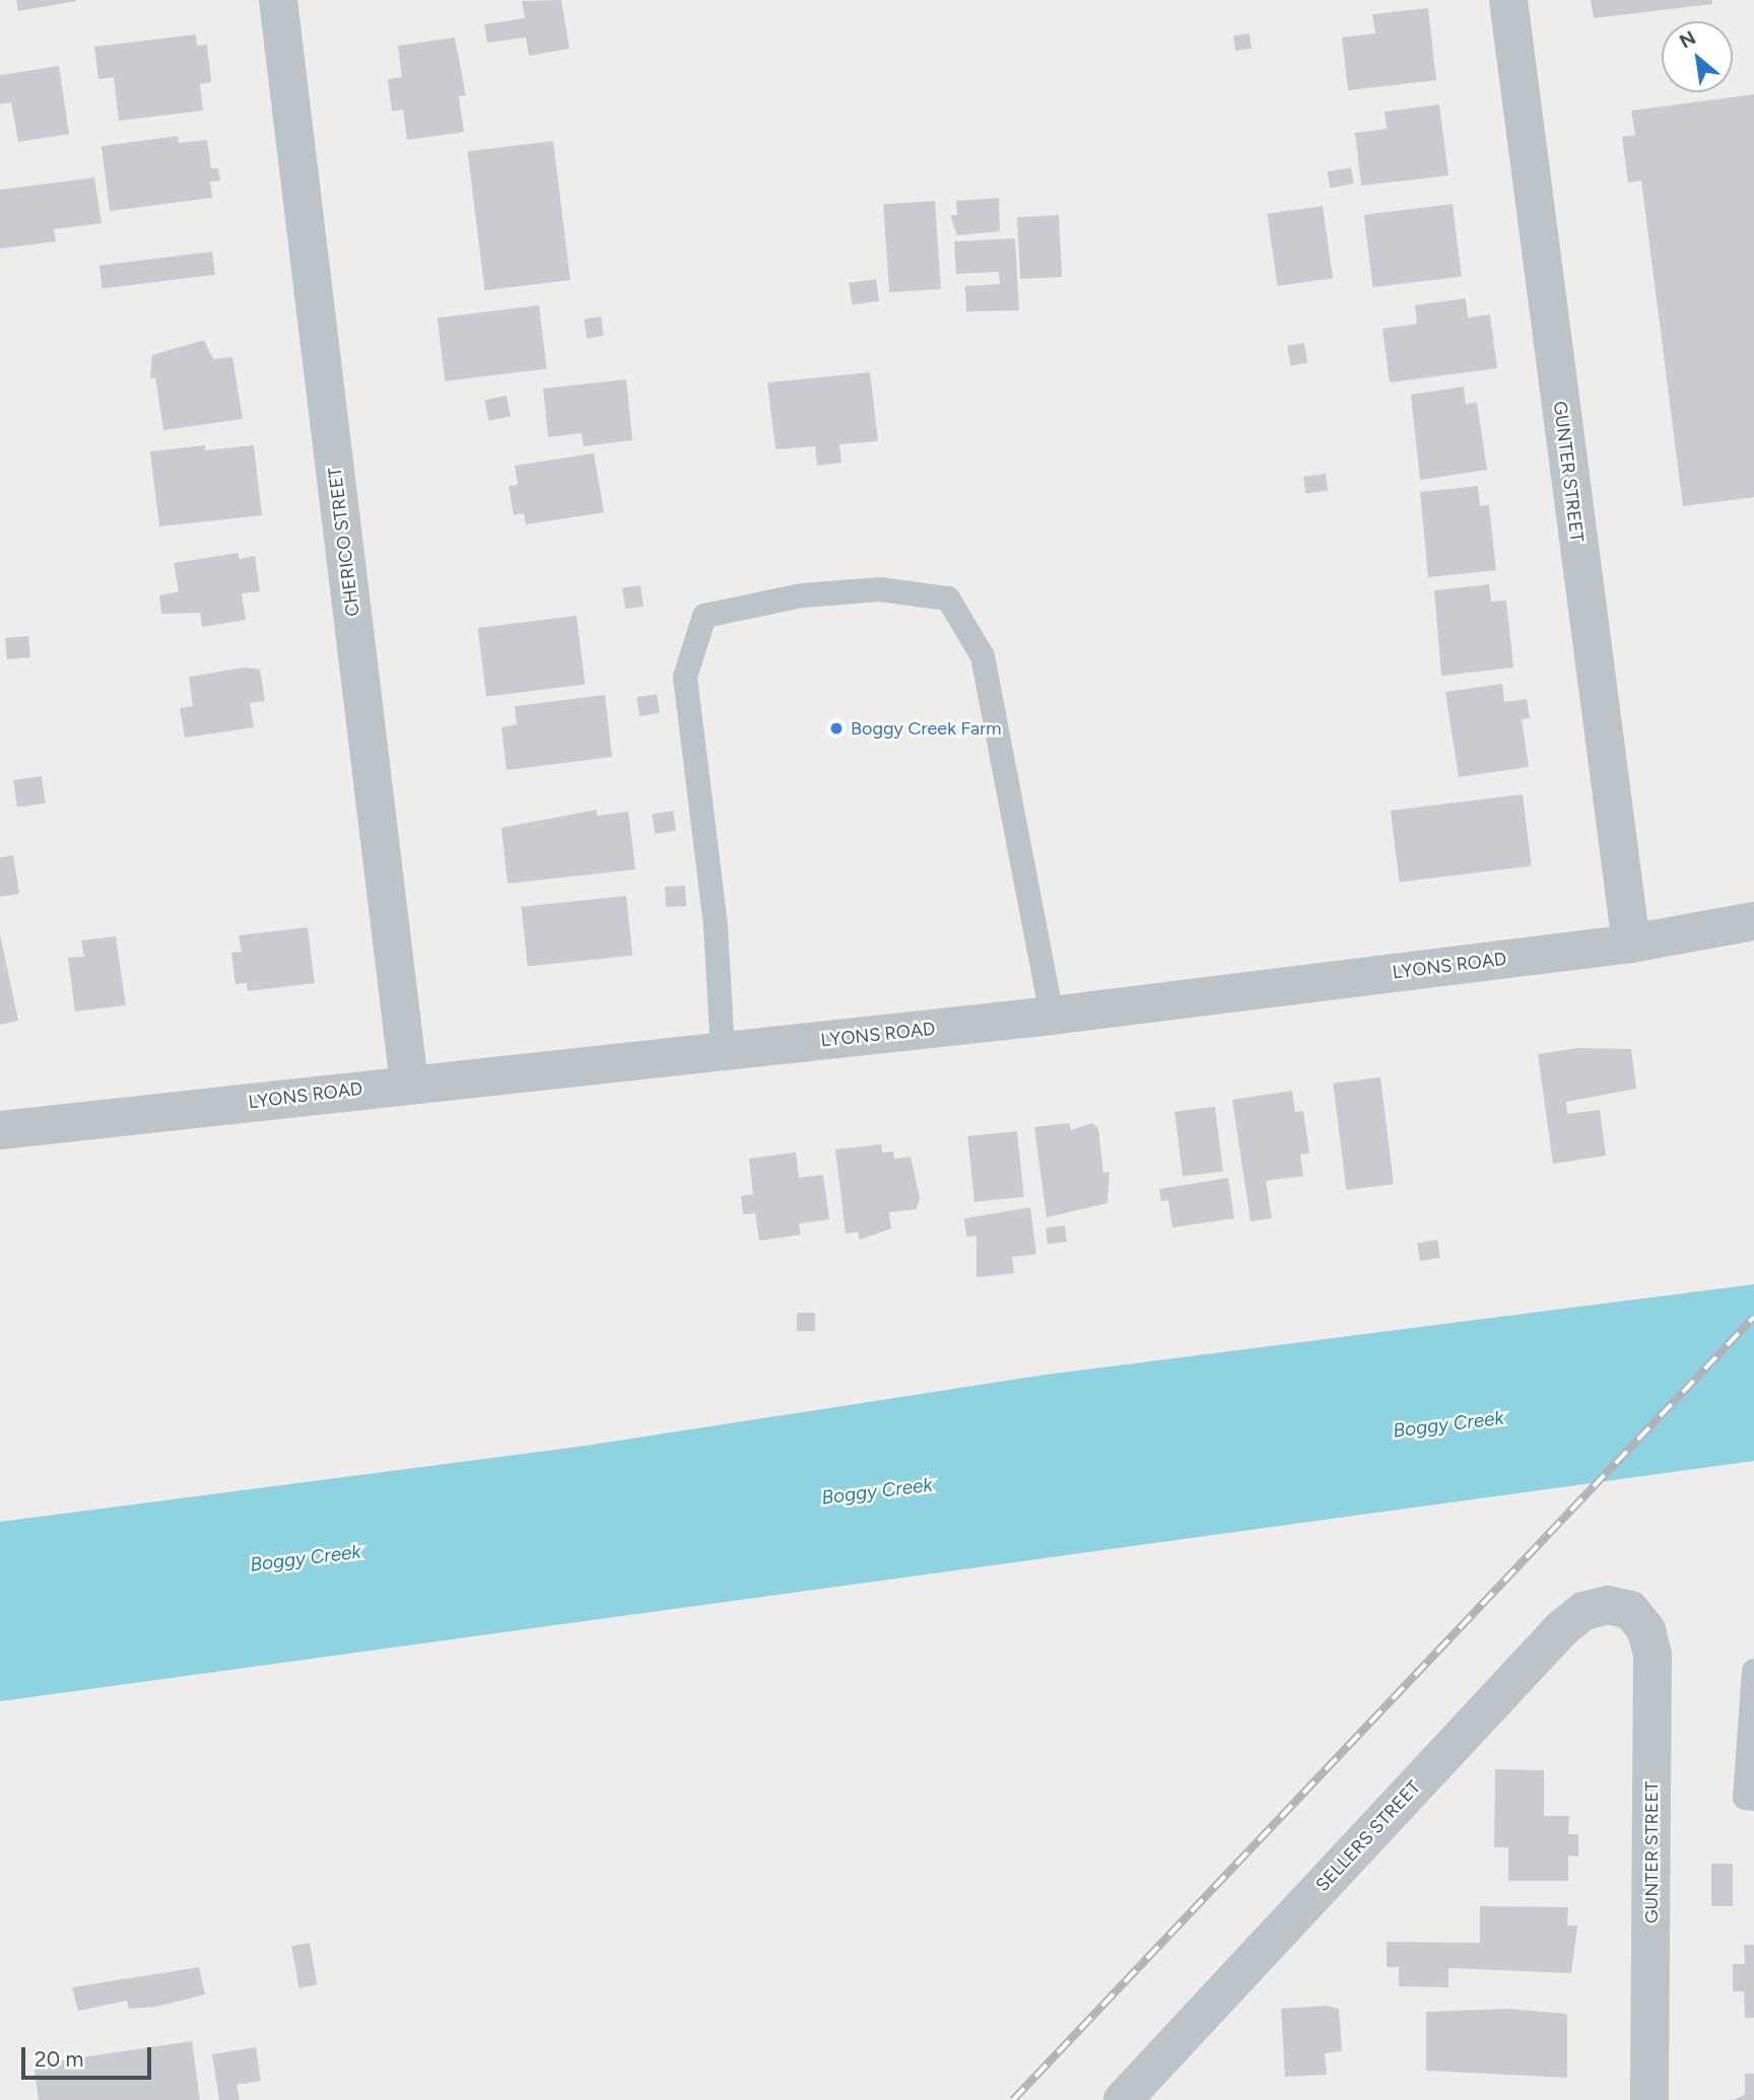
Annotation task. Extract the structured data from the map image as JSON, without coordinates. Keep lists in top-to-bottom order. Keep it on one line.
{"streets":{"street":["GUNTER STREET","CHERICO STREET","LYONS ROAD","SELLERS STREET"]},"crossings":[["GUNTER STREET","LYONS ROAD"],["GUNTER STREET","SELLERS STREET"],["CHERICO STREET","LYONS ROAD"]],"water":["Boggy Creek"],"places":["Boggy Creek Farm"],"scale_bar":"20 m","north":"top left"}
